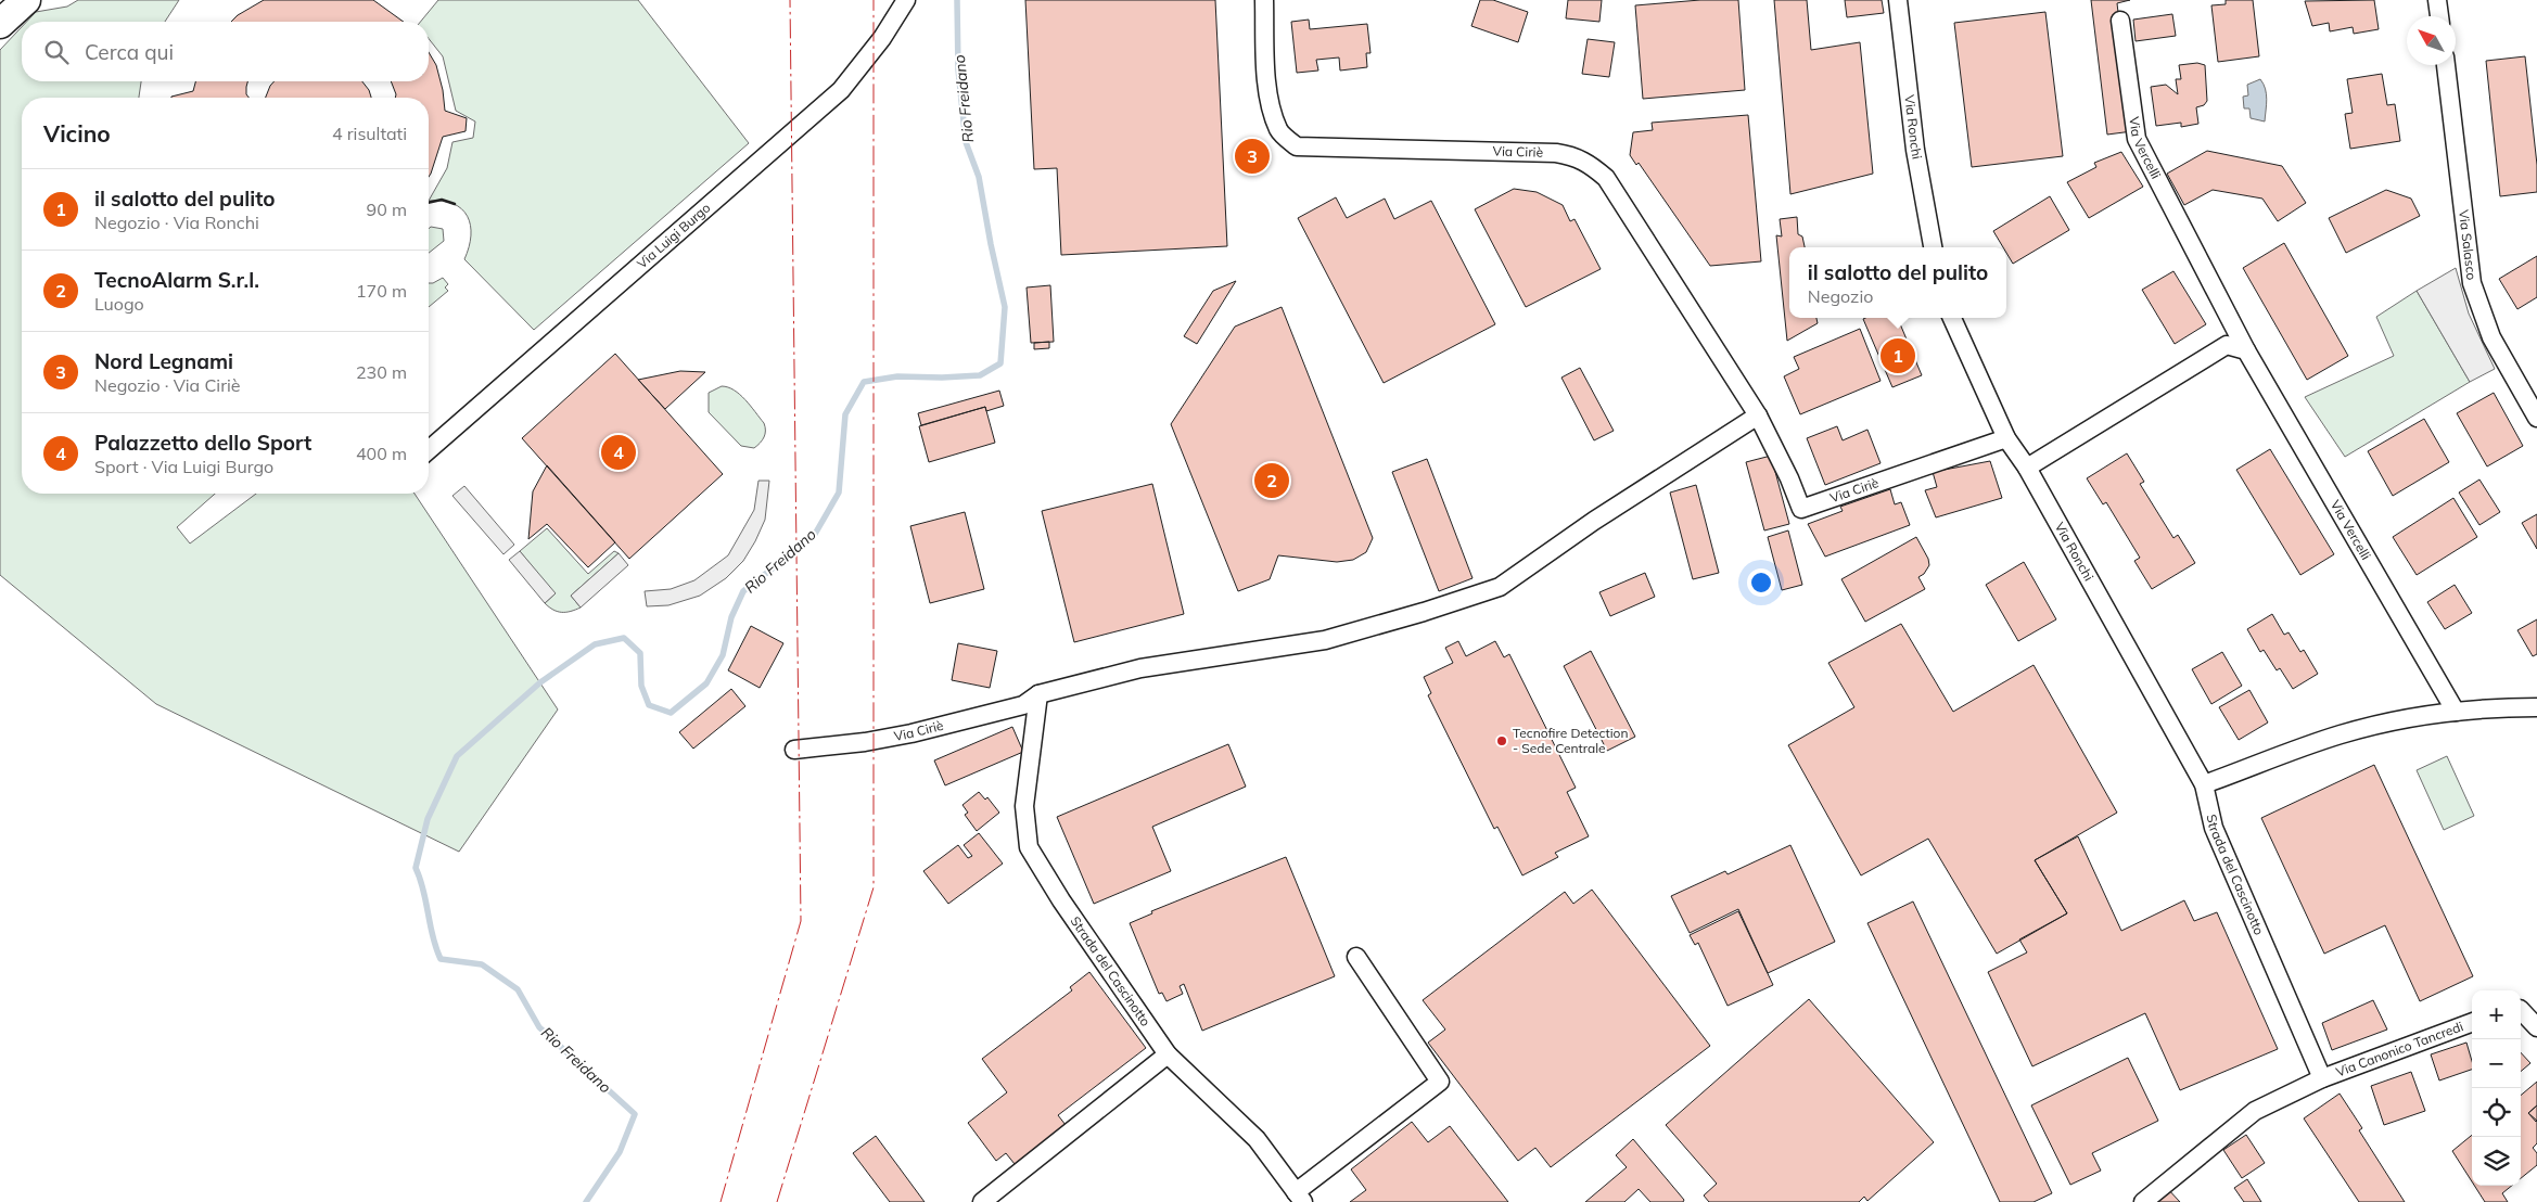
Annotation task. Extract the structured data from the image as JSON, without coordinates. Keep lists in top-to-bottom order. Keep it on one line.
{"streets":{"street":["Via Ronchi","Via Vercelli","Via Ciriè","Via Luigi Burgo","Via Salasco","Strada del Cascinotto","Via Canonico Tancredi"]},"crossings":[["Via Ronchi","Via Ciriè"],["Via Ronchi","Strada del Cascinotto"],["Via Ciriè","Strada del Cascinotto"],["Strada del Cascinotto","Via Canonico Tancredi"]],"water":["Rio Freidano"],"places":["Tecnofire Detection - Sede Centrale"],"north":"top left","page":{"search":"Cerca qui","heading":["Vicino","4 risultati"],"pins":["3","1","4","2"],"list":[{"mark":"1","name":"il salotto del pulito","note":"Negozio · Via Ronchi","value":"90 m"},{"mark":"2","name":"TecnoAlarm S.r.l.","note":"Luogo","value":"170 m"},{"mark":"3","name":"Nord Legnami","note":"Negozio · Via Ciriè","value":"230 m"},{"mark":"4","name":"Palazzetto dello Sport","note":"Sport · Via Luigi Burgo","value":"400 m"}],"popup":["il salotto del pulito","Negozio"],"map_buttons":["+","−"]}}
